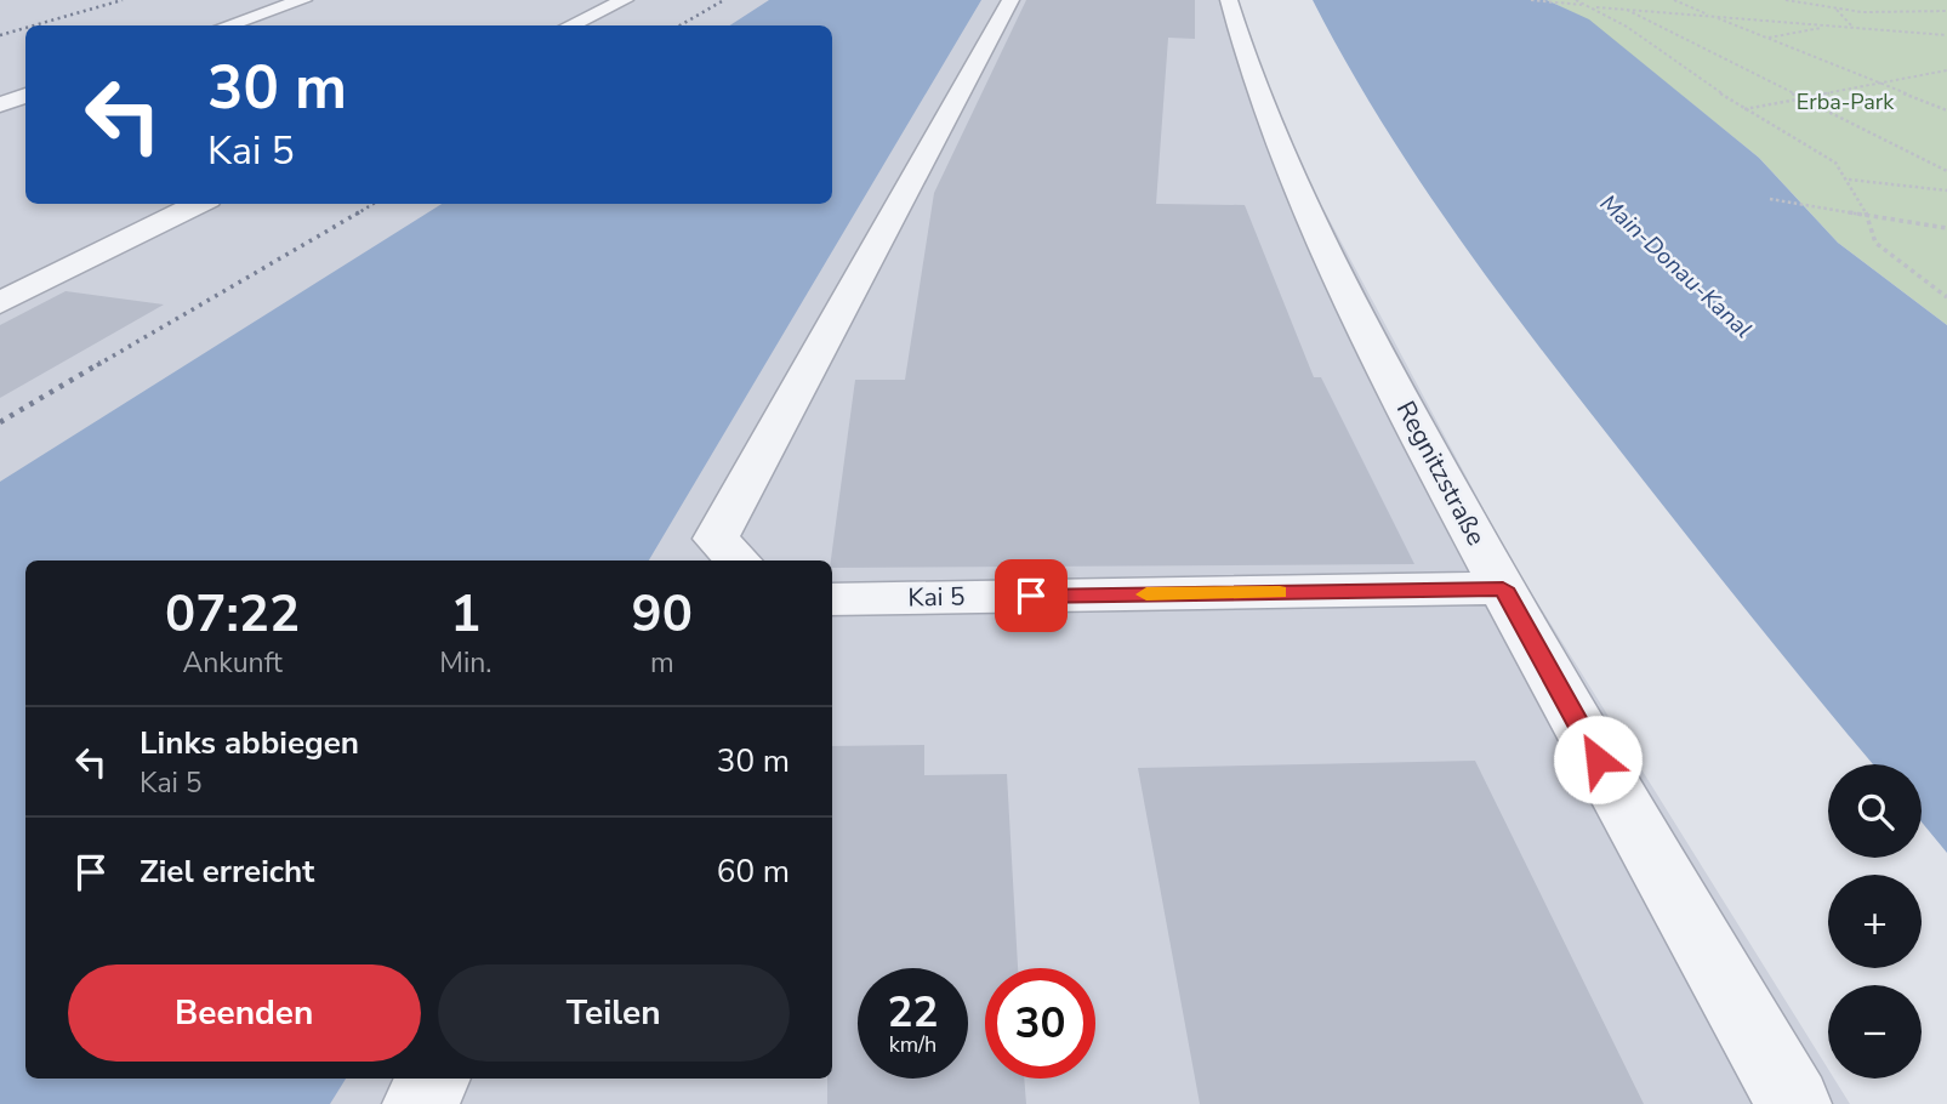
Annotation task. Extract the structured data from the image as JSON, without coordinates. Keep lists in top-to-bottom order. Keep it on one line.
{"streets":{"street":["Regnitzstraße","Kai 5"]},"crossings":[["Regnitzstraße","Kai 5"]],"water":["Main-Donau-Kanal"],"parks":["Erba-Park"],"page":{"turn":["30 m","Kai 5"],"eta":["07:22","Ankunft","1","Min.","90","m"],"list":[{"name":"Links abbiegen","note":"Kai 5","value":"30 m"},{"name":"Ziel erreicht","value":"60 m"}],"map_buttons":["+","−"],"buttons":["Beenden","Teilen"],"speed":"22 km/h","limit":"30"}}
